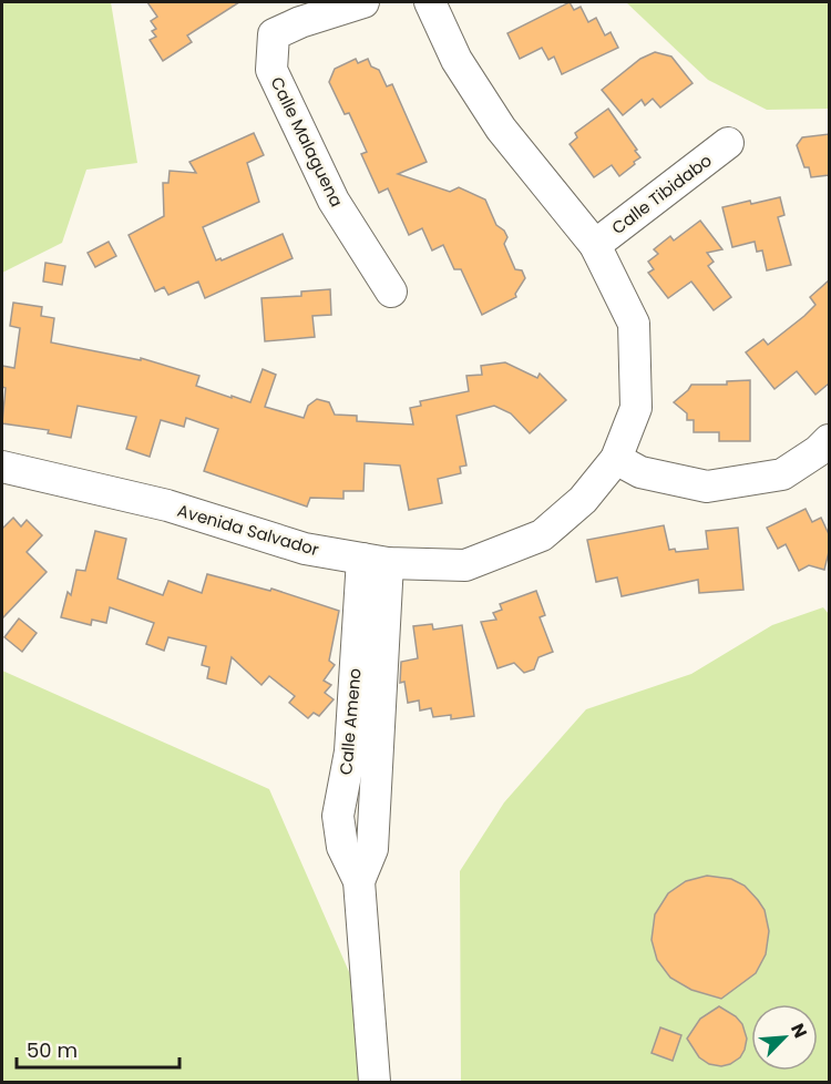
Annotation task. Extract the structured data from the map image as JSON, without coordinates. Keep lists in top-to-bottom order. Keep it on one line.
{"streets":{"street":["Calle Malaguena","Calle Tibidabo","Avenida Salvador","Calle Ameno"]},"crossings":[["Calle Tibidabo","Avenida Salvador"],["Avenida Salvador","Calle Ameno"]],"scale_bar":"50 m","north":"top right"}
